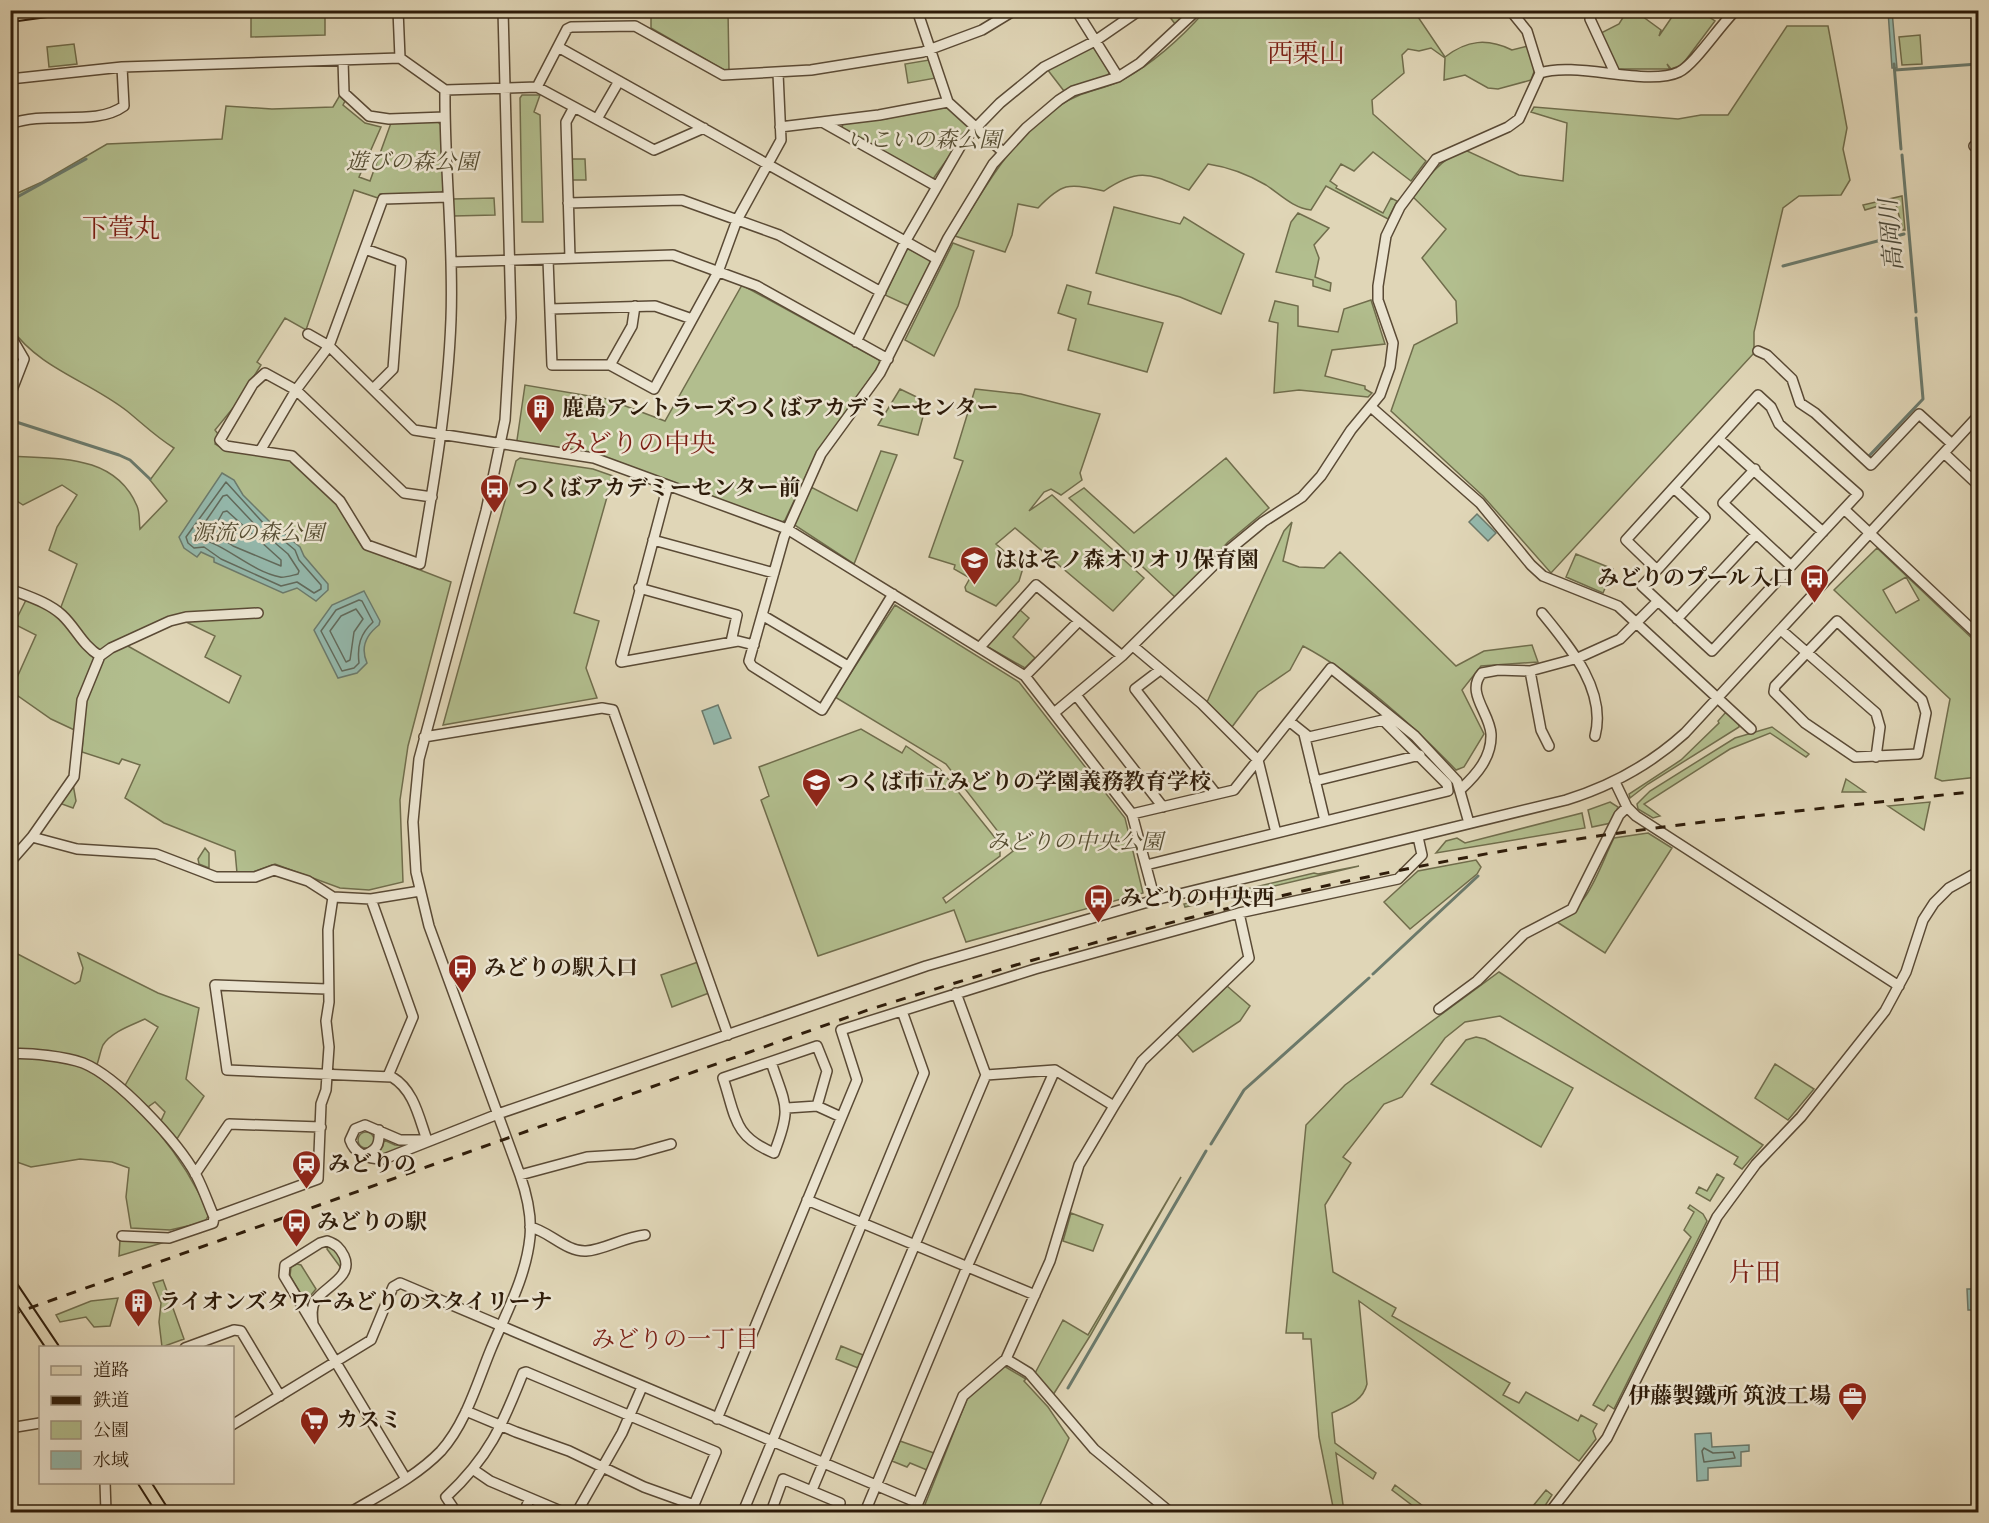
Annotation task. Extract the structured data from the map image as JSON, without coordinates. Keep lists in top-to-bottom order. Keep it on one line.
{"districts":["西栗山","下萱丸","みどりの中央","片田","みどりの一丁目"],"water":["高岡川"],"parks":["いこいの森公園","遊びの森公園","源流の森公園","みどりの中央公園"],"places":{"building":["鹿島アントラーズつくばアカデミーセンター","ライオンズタワーみどりのスタイリーナ"],"bus stop":["つくばアカデミーセンター前","みどりのプール入口","みどりの中央西","みどりの駅入口","みどりの駅"],"school or university":["ははそノ森オリオリ保育園","つくば市立みどりの学園義務教育学校"],"station":["みどりの"],"office":["伊藤製鐵所 筑波工場"],"supermarket":["カスミ"]},"legend":["道路","鉄道","公園","水域"]}
